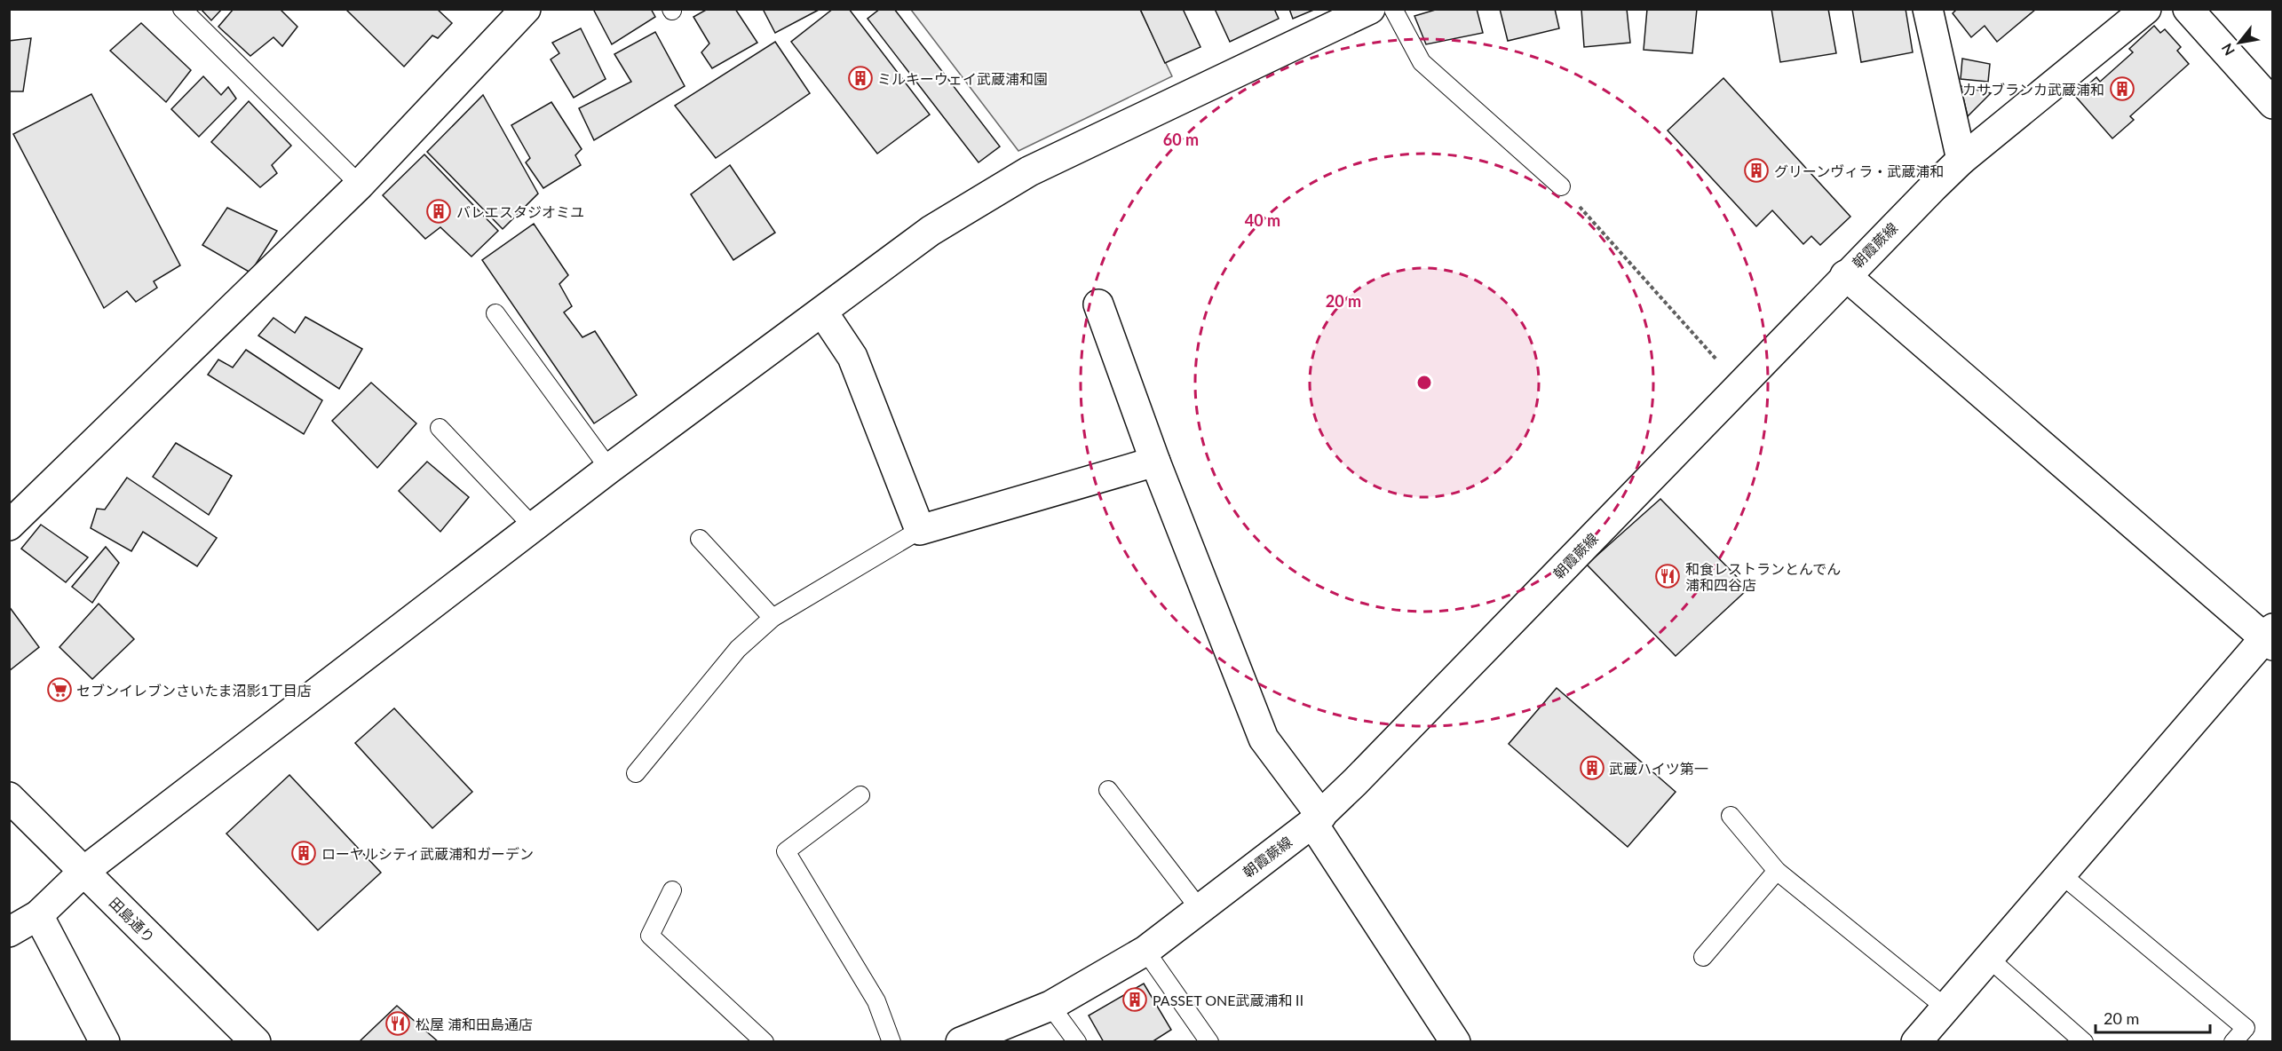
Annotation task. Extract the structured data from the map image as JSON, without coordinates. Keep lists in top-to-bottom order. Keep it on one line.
{"streets":{"street":["朝霞蕨線","田島通り"]},"places":{"building":["ミルキーウェイ武蔵浦和園","カサブランカ武蔵浦和","グリーンヴィラ・武蔵浦和","バレエスタジオミユ","武蔵ハイツ第一","ローヤルシティ武蔵浦和ガーデン","PASSET ONE武蔵浦和Ⅱ"],"restaurant":["和食レストランとんでん 浦和四谷店","松屋 浦和田島通店"],"supermarket":["セブンイレブンさいたま沼影1丁目店"]},"scale_bar":"20 m","north":"bottom left","rings":["60 m","40 m","20 m"]}
